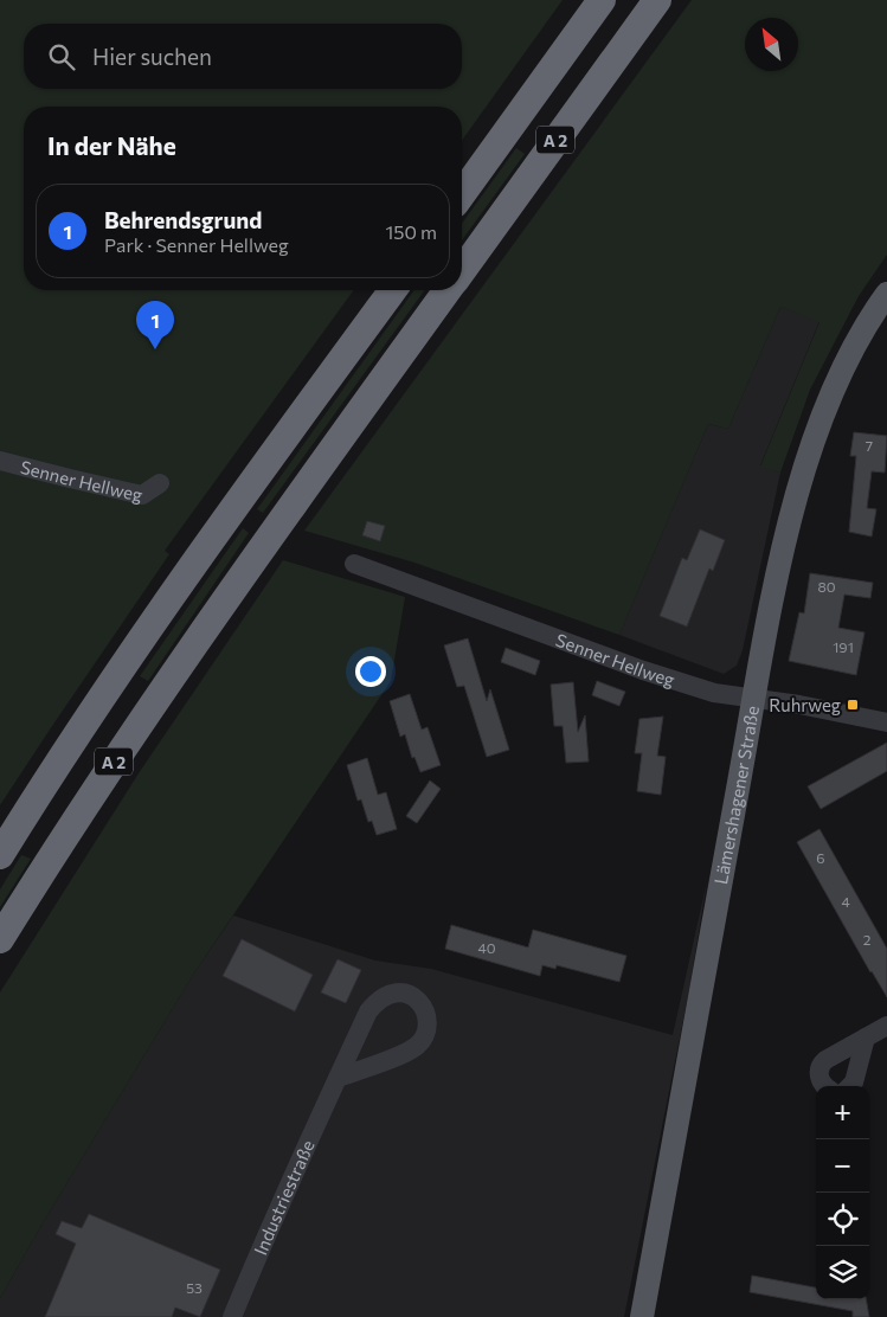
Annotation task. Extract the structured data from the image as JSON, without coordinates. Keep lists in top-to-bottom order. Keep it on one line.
{"streets":{"highway":["A 2"],"main road":["Lämershagener Straße"],"street":["Senner Hellweg","Industriestraße"]},"crossings":[["Senner Hellweg","Lämershagener Straße"]],"places":{"transit":["Ruhrweg"]},"house_numbers":["7","80","191","6","4","2","40","53"],"north":"top left","page":{"search":"Hier suchen","heading":"In der Nähe","list":[{"mark":"1","name":"Behrendsgrund","note":"Park · Senner Hellweg","value":"150 m"}],"pins":"1","map_buttons":["+","−"]}}
